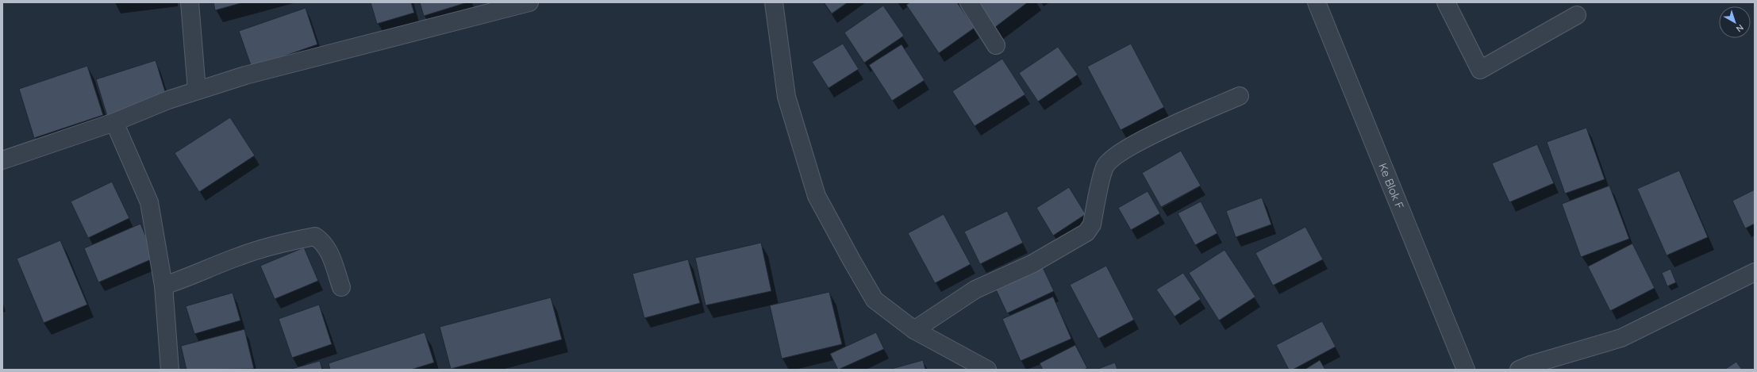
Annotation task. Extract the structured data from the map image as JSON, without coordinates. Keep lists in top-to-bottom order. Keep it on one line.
{"streets":{"street":["Ke Blok F"]},"north":"bottom right"}
